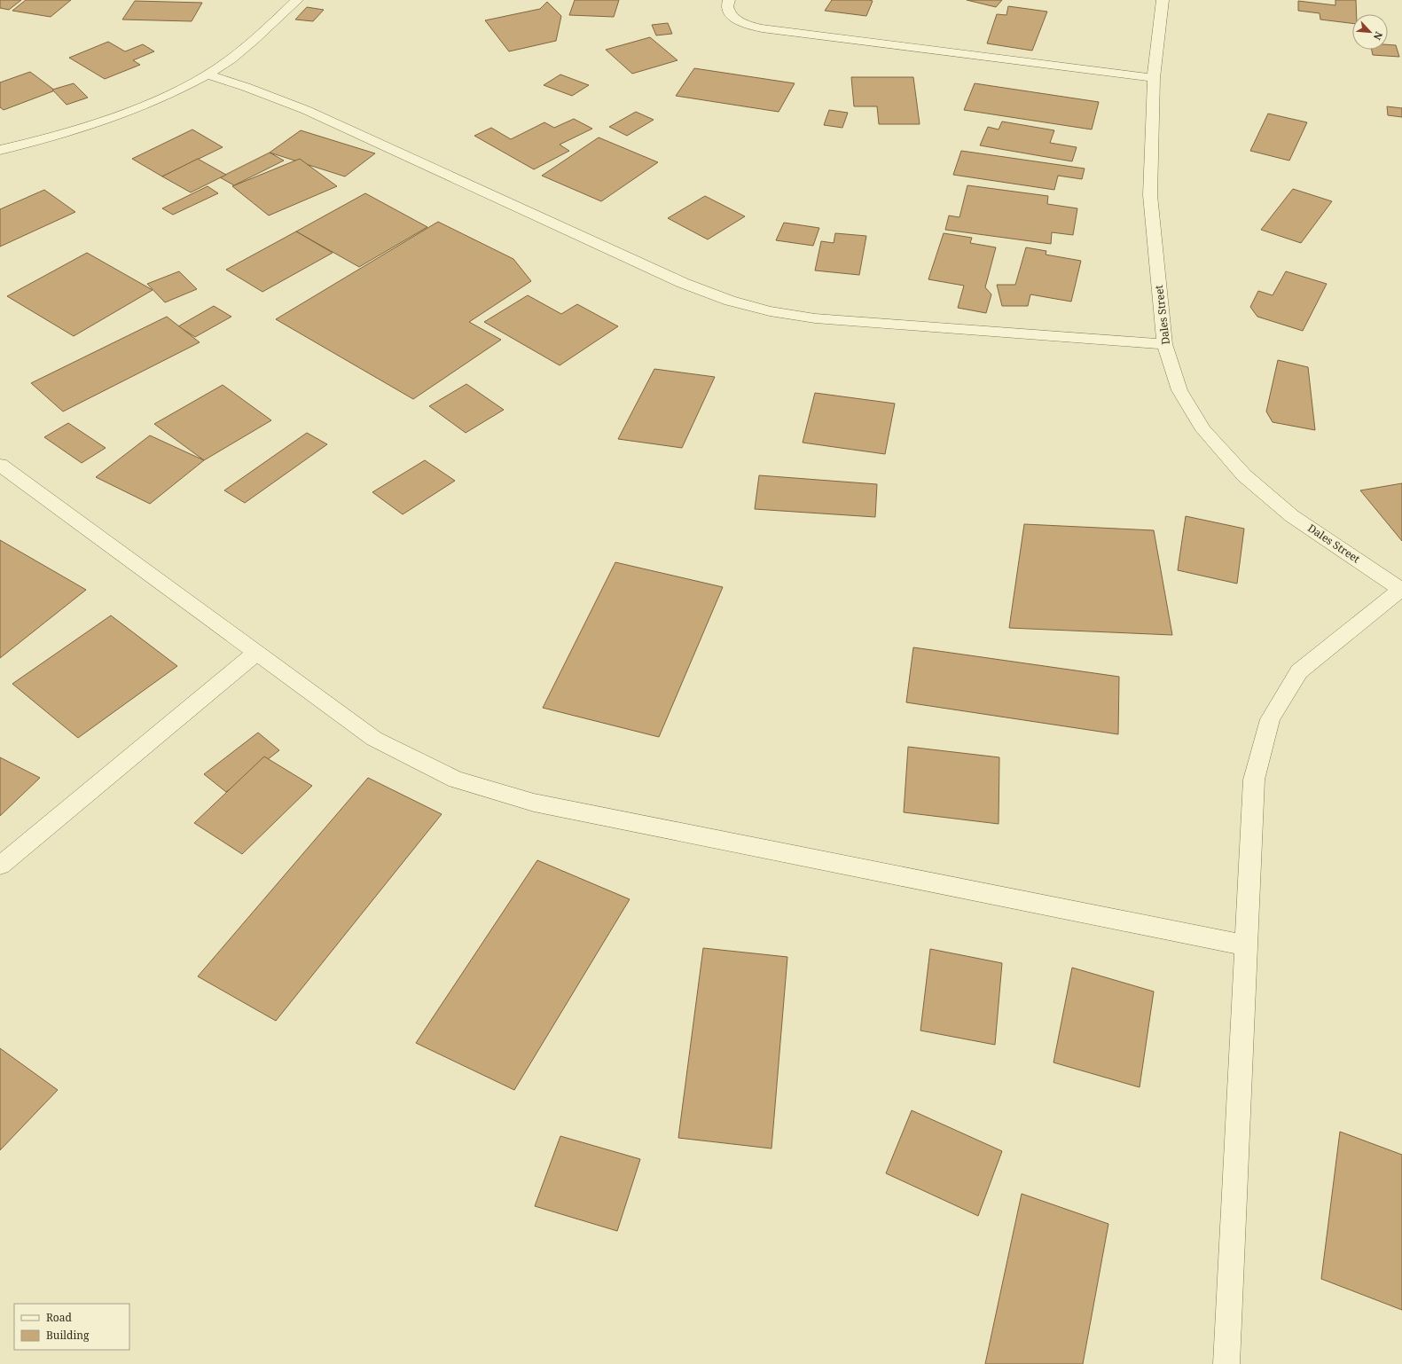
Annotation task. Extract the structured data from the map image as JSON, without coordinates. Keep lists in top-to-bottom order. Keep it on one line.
{"streets":{"street":["Dales Street"]},"legend":["Road","Building"],"north":"bottom right"}
